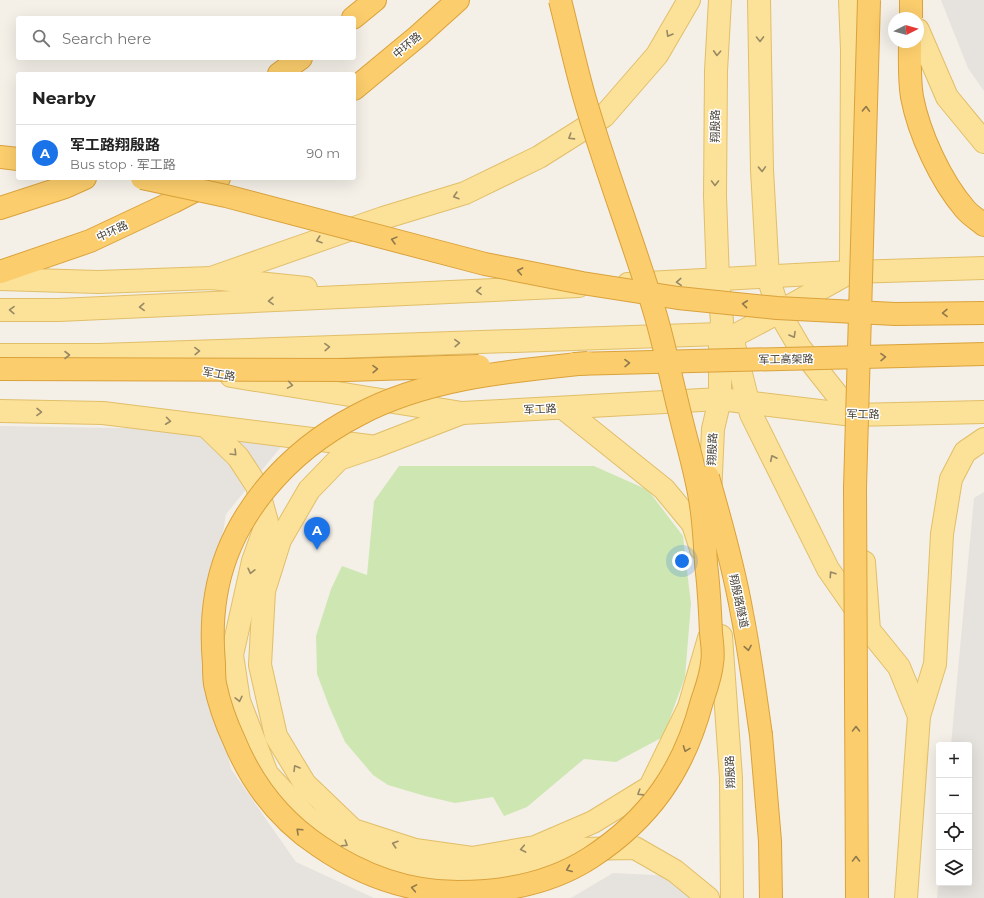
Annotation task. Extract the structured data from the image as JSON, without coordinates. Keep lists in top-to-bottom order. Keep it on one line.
{"streets":{"highway":["中环路","军工高架路","翔殷路隧道"],"main road":["翔殷路","军工路"]},"crossings":[["翔殷路","军工路"]],"north":"right","page":{"search":"Search here","heading":"Nearby","list":[{"mark":"A","name":"军工路翔殷路","note":"Bus stop · 军工路","value":"90 m"}],"pins":"A","map_buttons":["+","−"]}}
